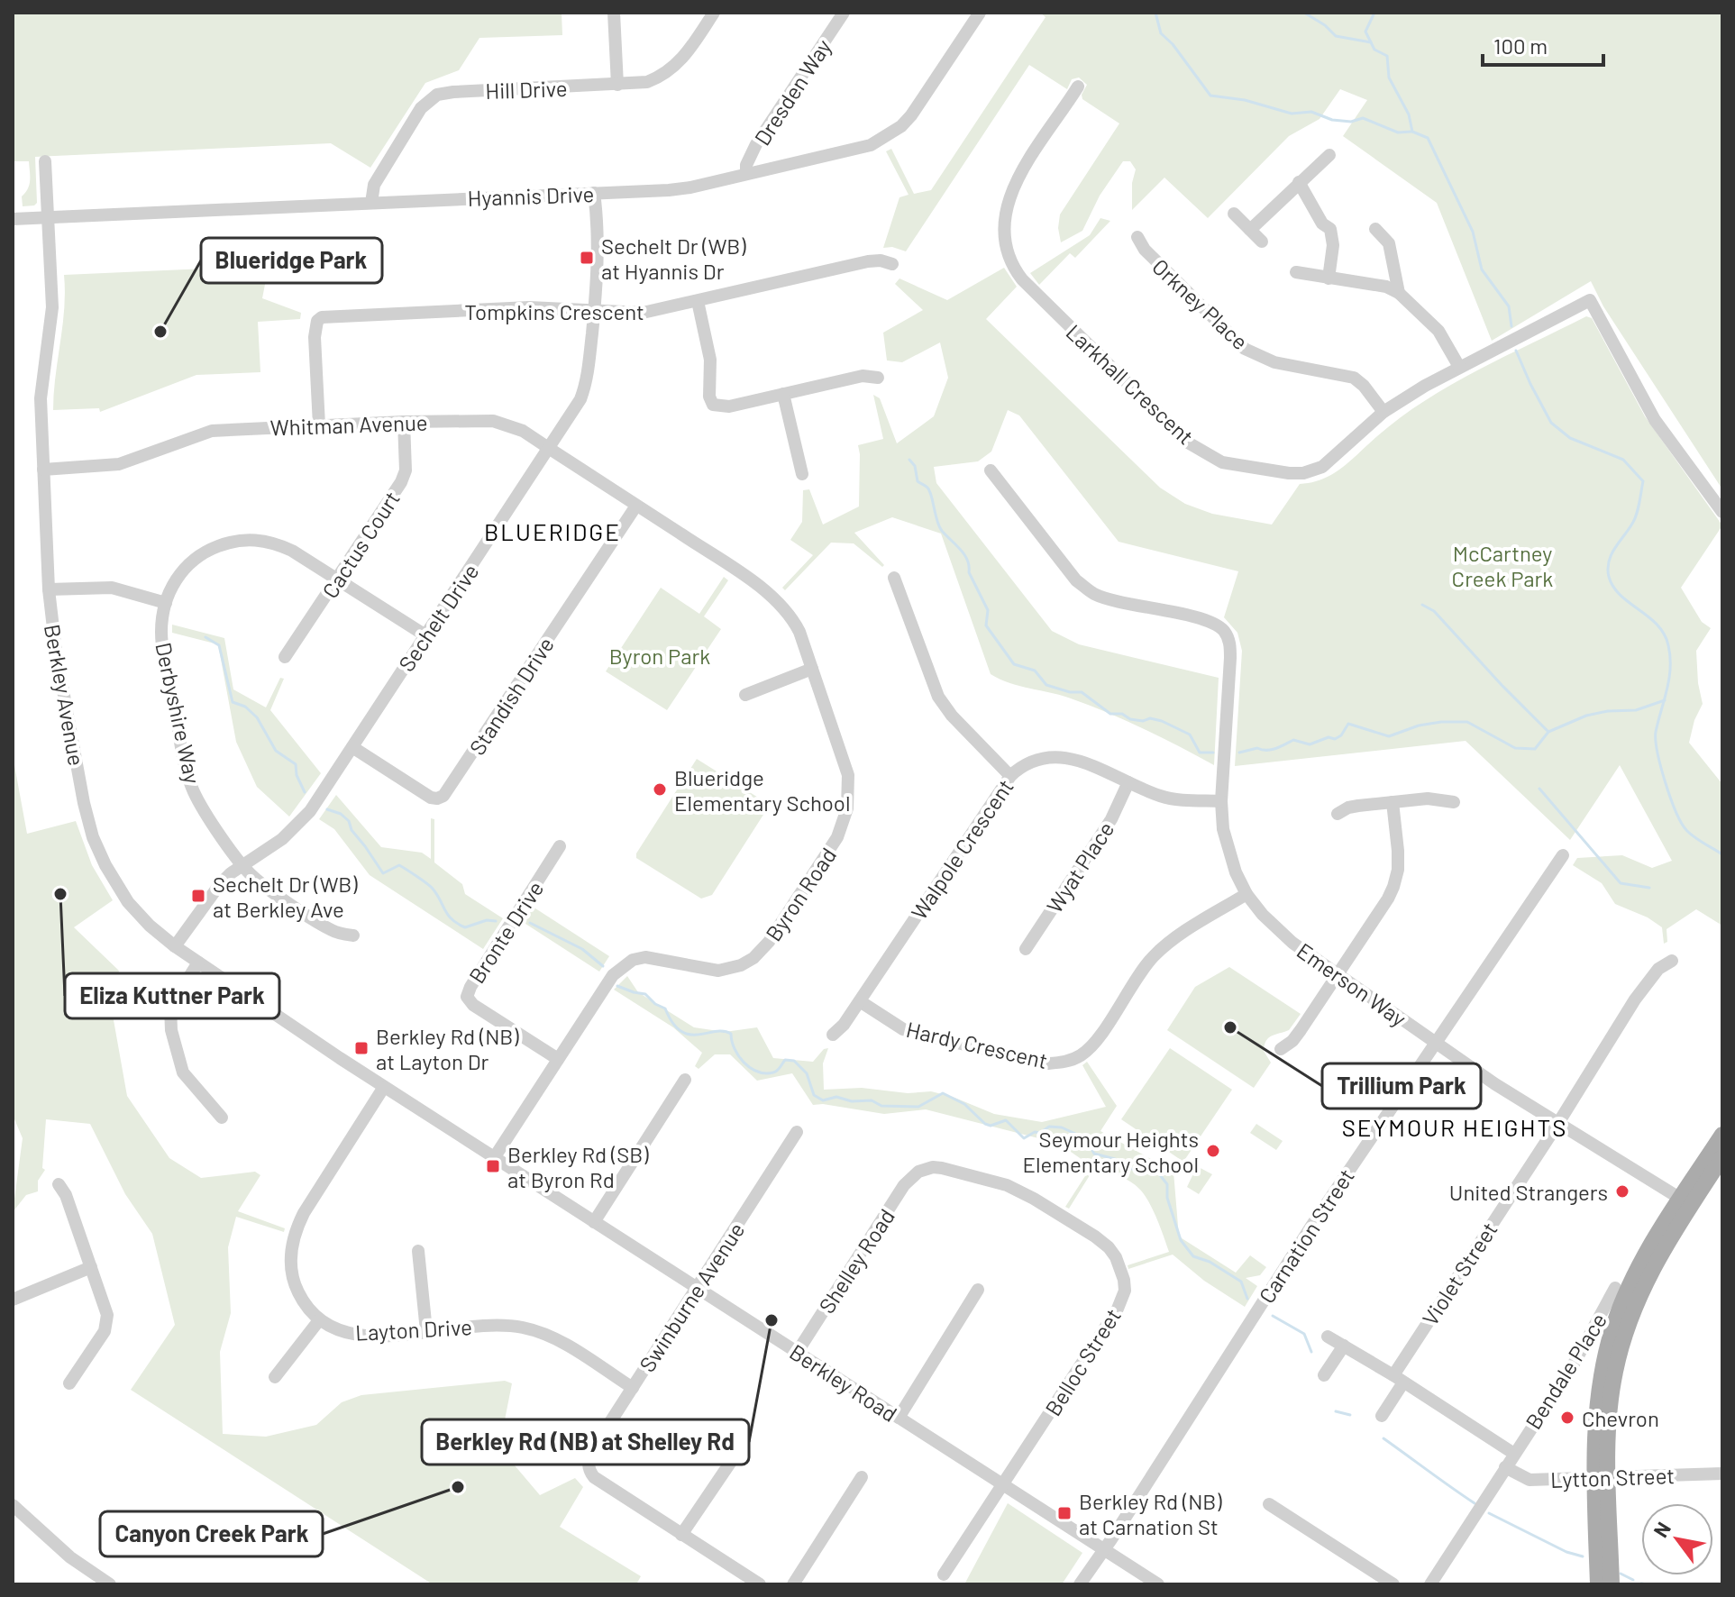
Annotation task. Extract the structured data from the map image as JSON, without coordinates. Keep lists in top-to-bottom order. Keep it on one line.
{"streets":{"street":["Hill Drive","Dresden Way","Hyannis Drive","Orkney Place","Tompkins Crescent","Larkhall Crescent","Whitman Avenue","Cactus Court","Sechelt Drive","Berkley Avenue","Standish Drive","Derbyshire Way","Walpole Crescent","Wyat Place","Byron Road","Bronte Drive","Emerson Way","Hardy Crescent","Carnation Street","Shelley Road","Violet Street","Swinburne Avenue","Layton Drive","Belloc Street","Bendale Place","Berkley Road","Lytton Street"]},"crossings":[["Hill Drive","Hyannis Drive"],["Dresden Way","Hyannis Drive"],["Hyannis Drive","Sechelt Drive"],["Hyannis Drive","Berkley Avenue"],["Orkney Place","Larkhall Crescent"],["Tompkins Crescent","Whitman Avenue"],["Tompkins Crescent","Sechelt Drive"],["Whitman Avenue","Cactus Court"],["Whitman Avenue","Sechelt Drive"],["Whitman Avenue","Berkley Avenue"],["Whitman Avenue","Standish Drive"],["Whitman Avenue","Byron Road"],["Cactus Court","Derbyshire Way"],["Sechelt Drive","Berkley Avenue"],["Sechelt Drive","Standish Drive"],["Sechelt Drive","Derbyshire Way"],["Berkley Avenue","Berkley Road"],["Standish Drive","Byron Road"],["Walpole Crescent","Wyat Place"],["Walpole Crescent","Emerson Way"],["Walpole Crescent","Hardy Crescent"],["Byron Road","Bronte Drive"],["Byron Road","Berkley Road"],["Emerson Way","Hardy Crescent"],["Emerson Way","Carnation Street"],["Emerson Way","Violet Street"],["Carnation Street","Berkley Road"],["Shelley Road","Belloc Street"],["Shelley Road","Berkley Road"],["Swinburne Avenue","Layton Drive"],["Swinburne Avenue","Berkley Road"],["Belloc Street","Berkley Road"],["Bendale Place","Lytton Street"]],"districts":["BLUERIDGE","SEYMOUR HEIGHTS"],"parks":["McCartney Creek Park","Byron Park"],"places":{"transit":["Sechelt Dr (WB) at Hyannis Dr","Sechelt Dr (WB) at Berkley Ave","Berkley Rd (NB) at Layton Dr","Berkley Rd (SB) at Byron Rd","Berkley Rd (NB) at Carnation St"],"other":["Blueridge Park","Blueridge Elementary School","Eliza Kuttner Park","Trillium Park","Seymour Heights Elementary School","United Strangers","Berkley Rd (NB) at Shelley Rd","Chevron","Canyon Creek Park"]},"scale_bar":"100 m","north":"top left"}
